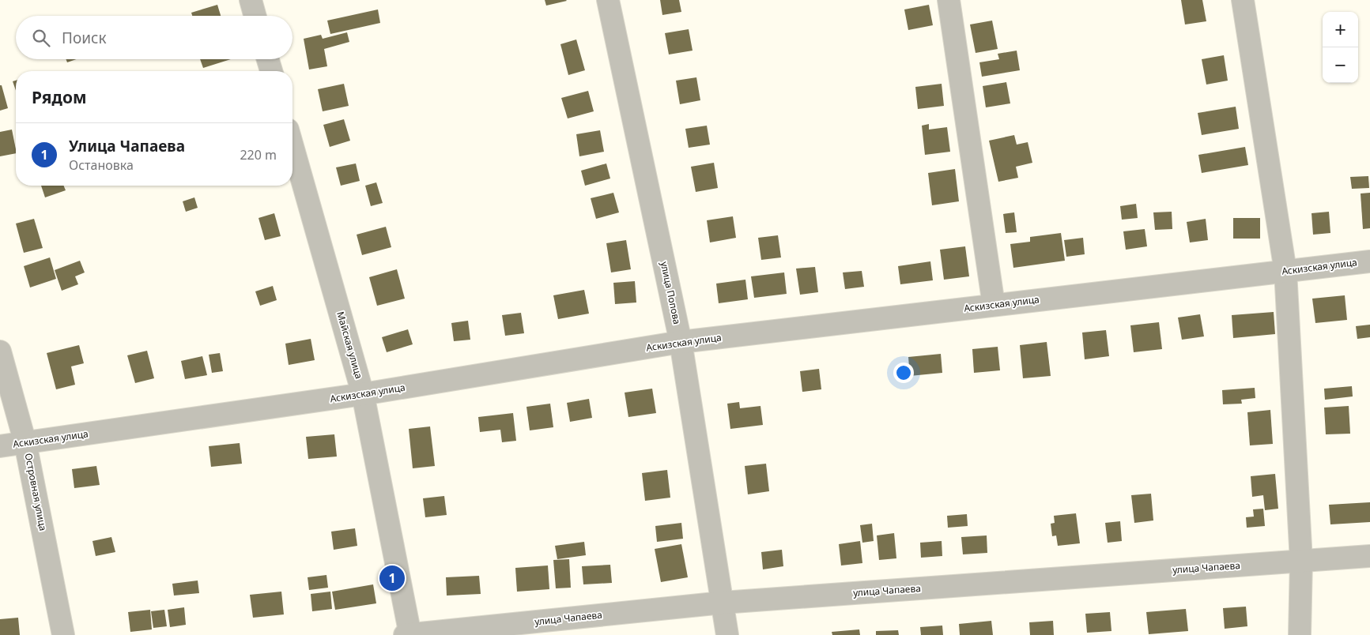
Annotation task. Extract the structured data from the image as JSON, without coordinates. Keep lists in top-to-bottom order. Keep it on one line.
{"streets":{"street":["Аскизская улица","улица Попова","Майская улица","Островная улица","улица Чапаева"]},"crossings":[["Аскизская улица","улица Попова"],["Аскизская улица","Майская улица"],["Аскизская улица","Островная улица"],["улица Попова","улица Чапаева"],["Майская улица","улица Чапаева"]],"page":{"map_buttons":["+","−"],"search":"Поиск","heading":"Рядом","list":[{"mark":"1","name":"Улица Чапаева","note":"Остановка","value":"220 m"}],"pins":"1"}}
